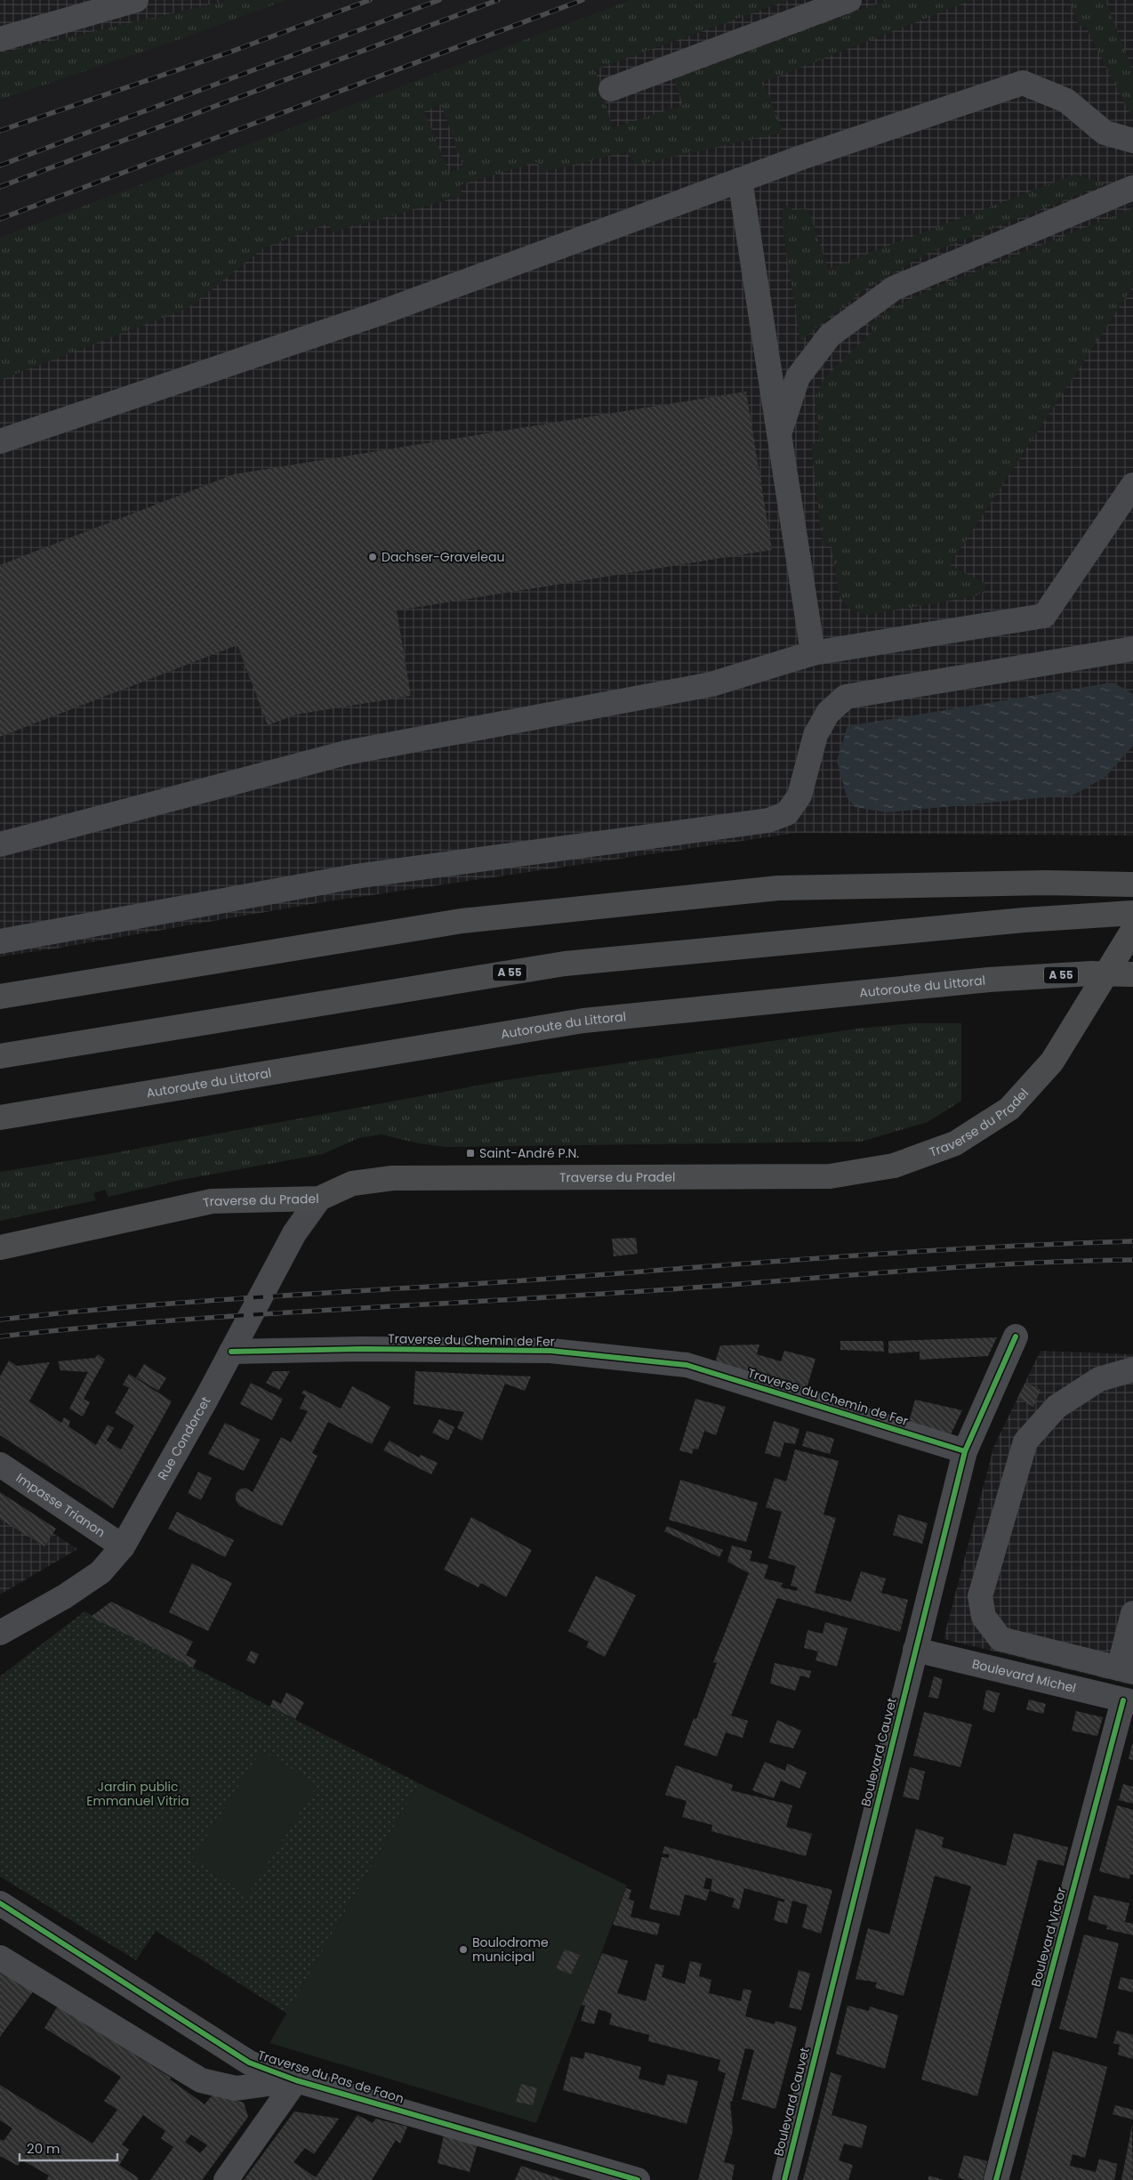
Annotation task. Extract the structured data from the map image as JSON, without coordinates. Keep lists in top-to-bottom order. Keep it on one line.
{"streets":{"main road":["A 55","Autoroute du Littoral","Traverse du Pradel"],"street":["Traverse du Chemin de Fer","Rue Condorcet","Impasse Trianon","Boulevard Michel","Boulevard Cauvet","Boulevard Victor","Traverse du Pas de Faon"]},"crossings":[["Traverse du Pradel","Rue Condorcet"],["Traverse du Chemin de Fer","Rue Condorcet"],["Traverse du Chemin de Fer","Boulevard Cauvet"],["Rue Condorcet","Impasse Trianon"],["Boulevard Michel","Boulevard Cauvet"],["Boulevard Michel","Boulevard Victor"]],"parks":["Jardin public Emmanuel Vitria"],"places":{"other":["Dachser-Graveleau","Boulodrome municipal"],"transit":["Saint-André P.N."]},"scale_bar":"20 m"}
